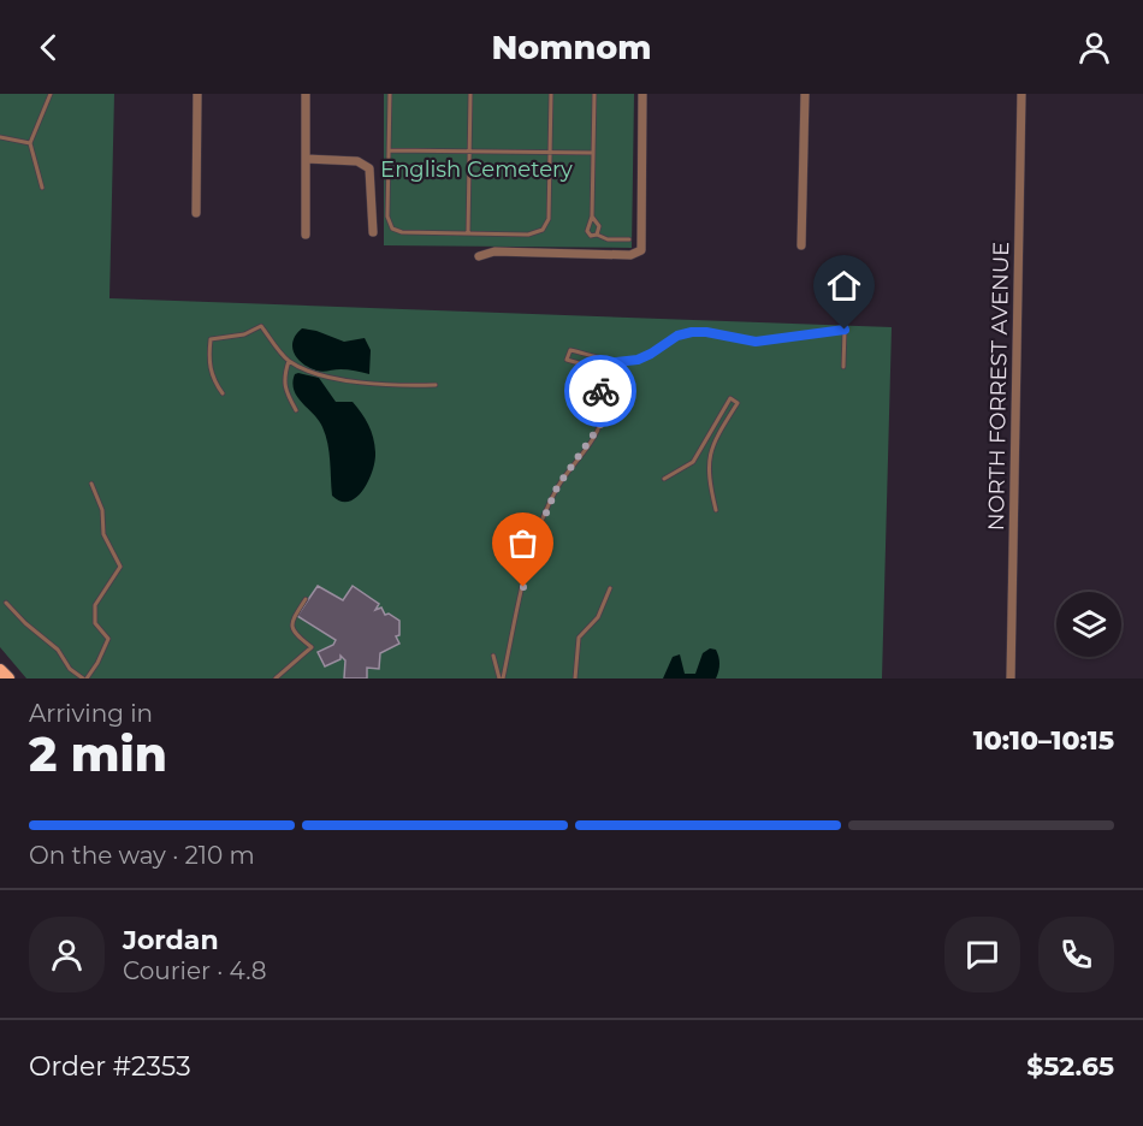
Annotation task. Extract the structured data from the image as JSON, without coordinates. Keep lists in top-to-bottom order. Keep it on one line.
{"streets":{"street":["NORTH FORREST AVENUE"]},"parks":["English Cemetery"],"page":{"header":"Nomnom","heading":["2 min","Arriving in","10:10–10:15"],"panel":["Jordan","Courier · 4.8","Order #2353","$52.65"],"bar":"On the way · 210 m"}}
